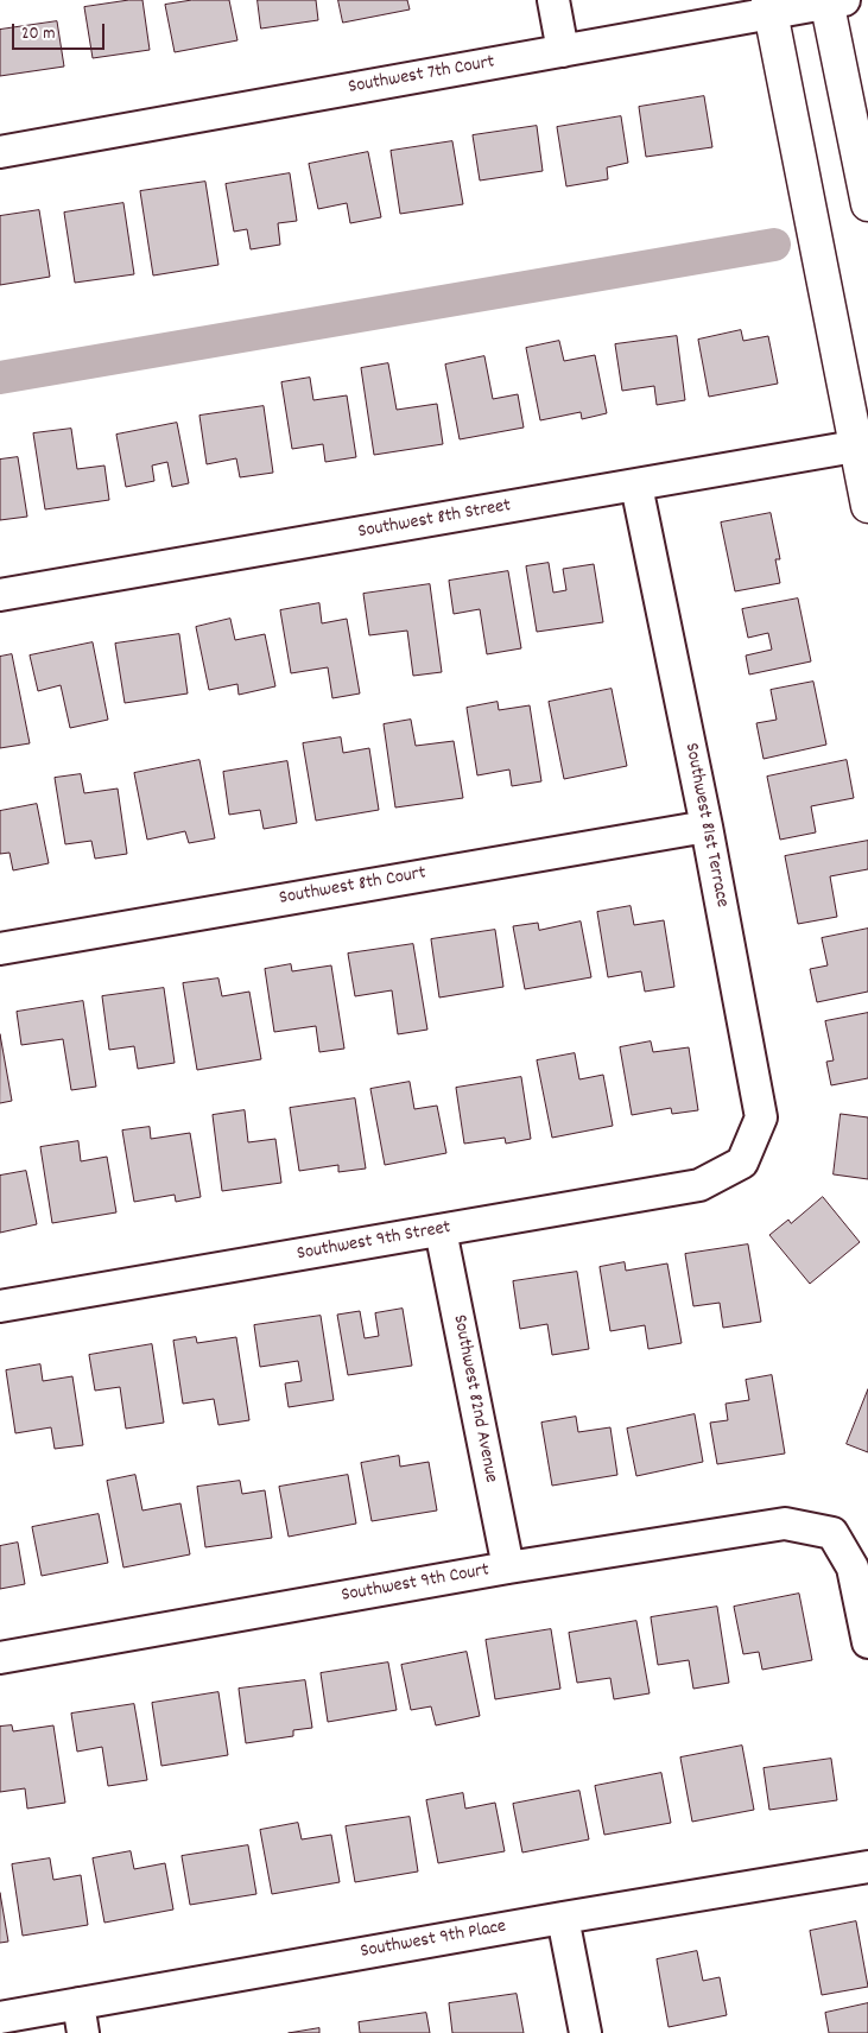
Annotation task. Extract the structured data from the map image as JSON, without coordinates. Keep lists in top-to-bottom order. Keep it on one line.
{"streets":{"street":["Southwest 7th Court","Southwest 8th Street","Southwest 81st Terrace","Southwest 8th Court","Southwest 9th Street","Southwest 82nd Avenue","Southwest 9th Court","Southwest 9th Place"]},"crossings":[["Southwest 8th Street","Southwest 81st Terrace"],["Southwest 81st Terrace","Southwest 8th Court"],["Southwest 81st Terrace","Southwest 9th Street"],["Southwest 9th Street","Southwest 82nd Avenue"],["Southwest 82nd Avenue","Southwest 9th Court"]],"scale_bar":"20 m"}
